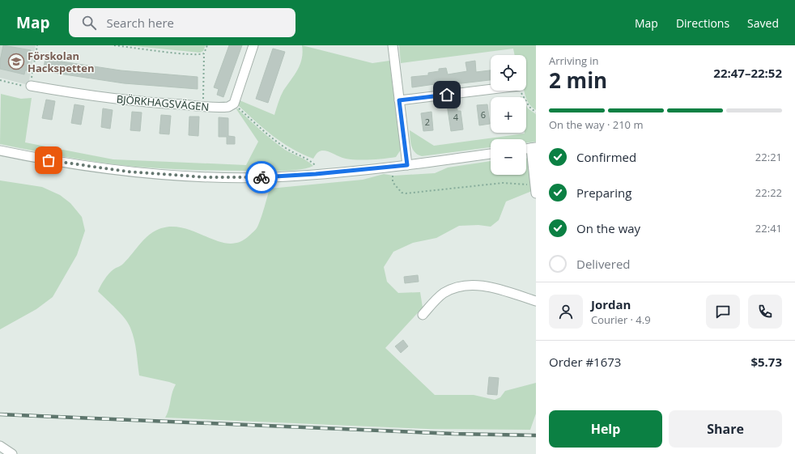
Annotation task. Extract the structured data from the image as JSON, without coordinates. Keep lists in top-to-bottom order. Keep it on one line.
{"streets":{"street":["BJÖRKHAGSVÄGEN"]},"places":{"school or university":["Förskolan Hackspetten"]},"house_numbers":["6","4","2"],"page":{"header":"Map","search":"Search here","nav":["Map","Directions","Saved"],"heading":["2 min","Arriving in","22:47–22:52"],"panel":["Jordan","Courier · 4.9","Order #1673","$5.73"],"map_buttons":["+","−"],"bar":"On the way · 210 m","list":[["Confirmed","22:21"],["Preparing","22:22"],["On the way","22:41"],"Delivered"],"buttons":["Help","Share"]}}
